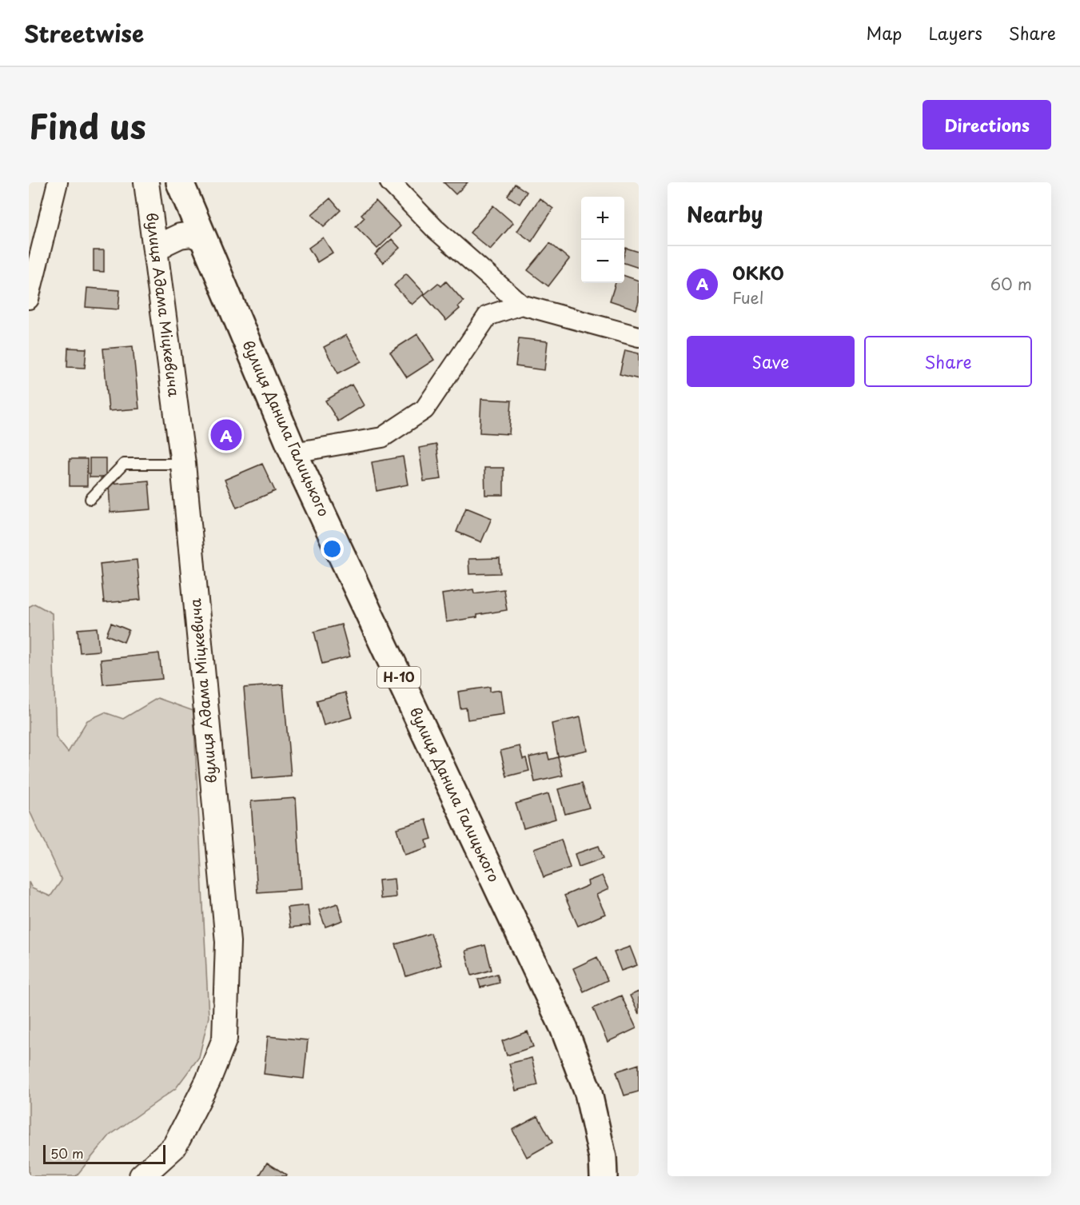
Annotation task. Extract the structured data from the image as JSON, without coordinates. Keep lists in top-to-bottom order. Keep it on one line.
{"streets":{"main road":["вулиця Данила Галицького","Н-10"],"street":["вулиця Адама Міцкевича"]},"scale_bar":"50 m","page":{"header":"Streetwise","nav":["Map","Layers","Share"],"title":"Find us","buttons":["Directions",["Save","Share"]],"heading":"Nearby","map_buttons":["+","−"],"list":[{"mark":"A","name":"ОККО","note":"Fuel","value":"60 m"}],"pins":"A","scale":"50 m"}}
